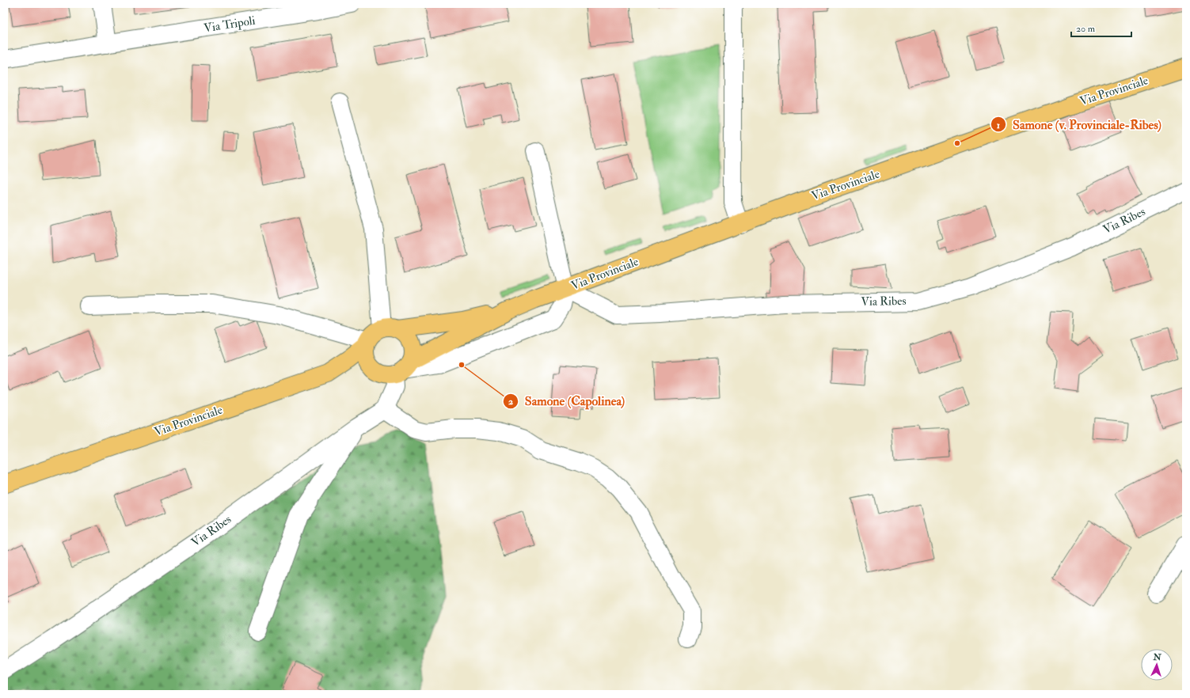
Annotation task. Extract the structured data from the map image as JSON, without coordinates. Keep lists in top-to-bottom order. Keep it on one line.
{"streets":{"main road":["Via Provinciale"],"street":["Via Tripoli","Via Ribes"]},"crossings":[["Via Provinciale","Via Ribes"]],"places":["Samone (v. Provinciale-Ribes)","Samone (Capolinea)"],"scale_bar":"20 m","north":"top"}
